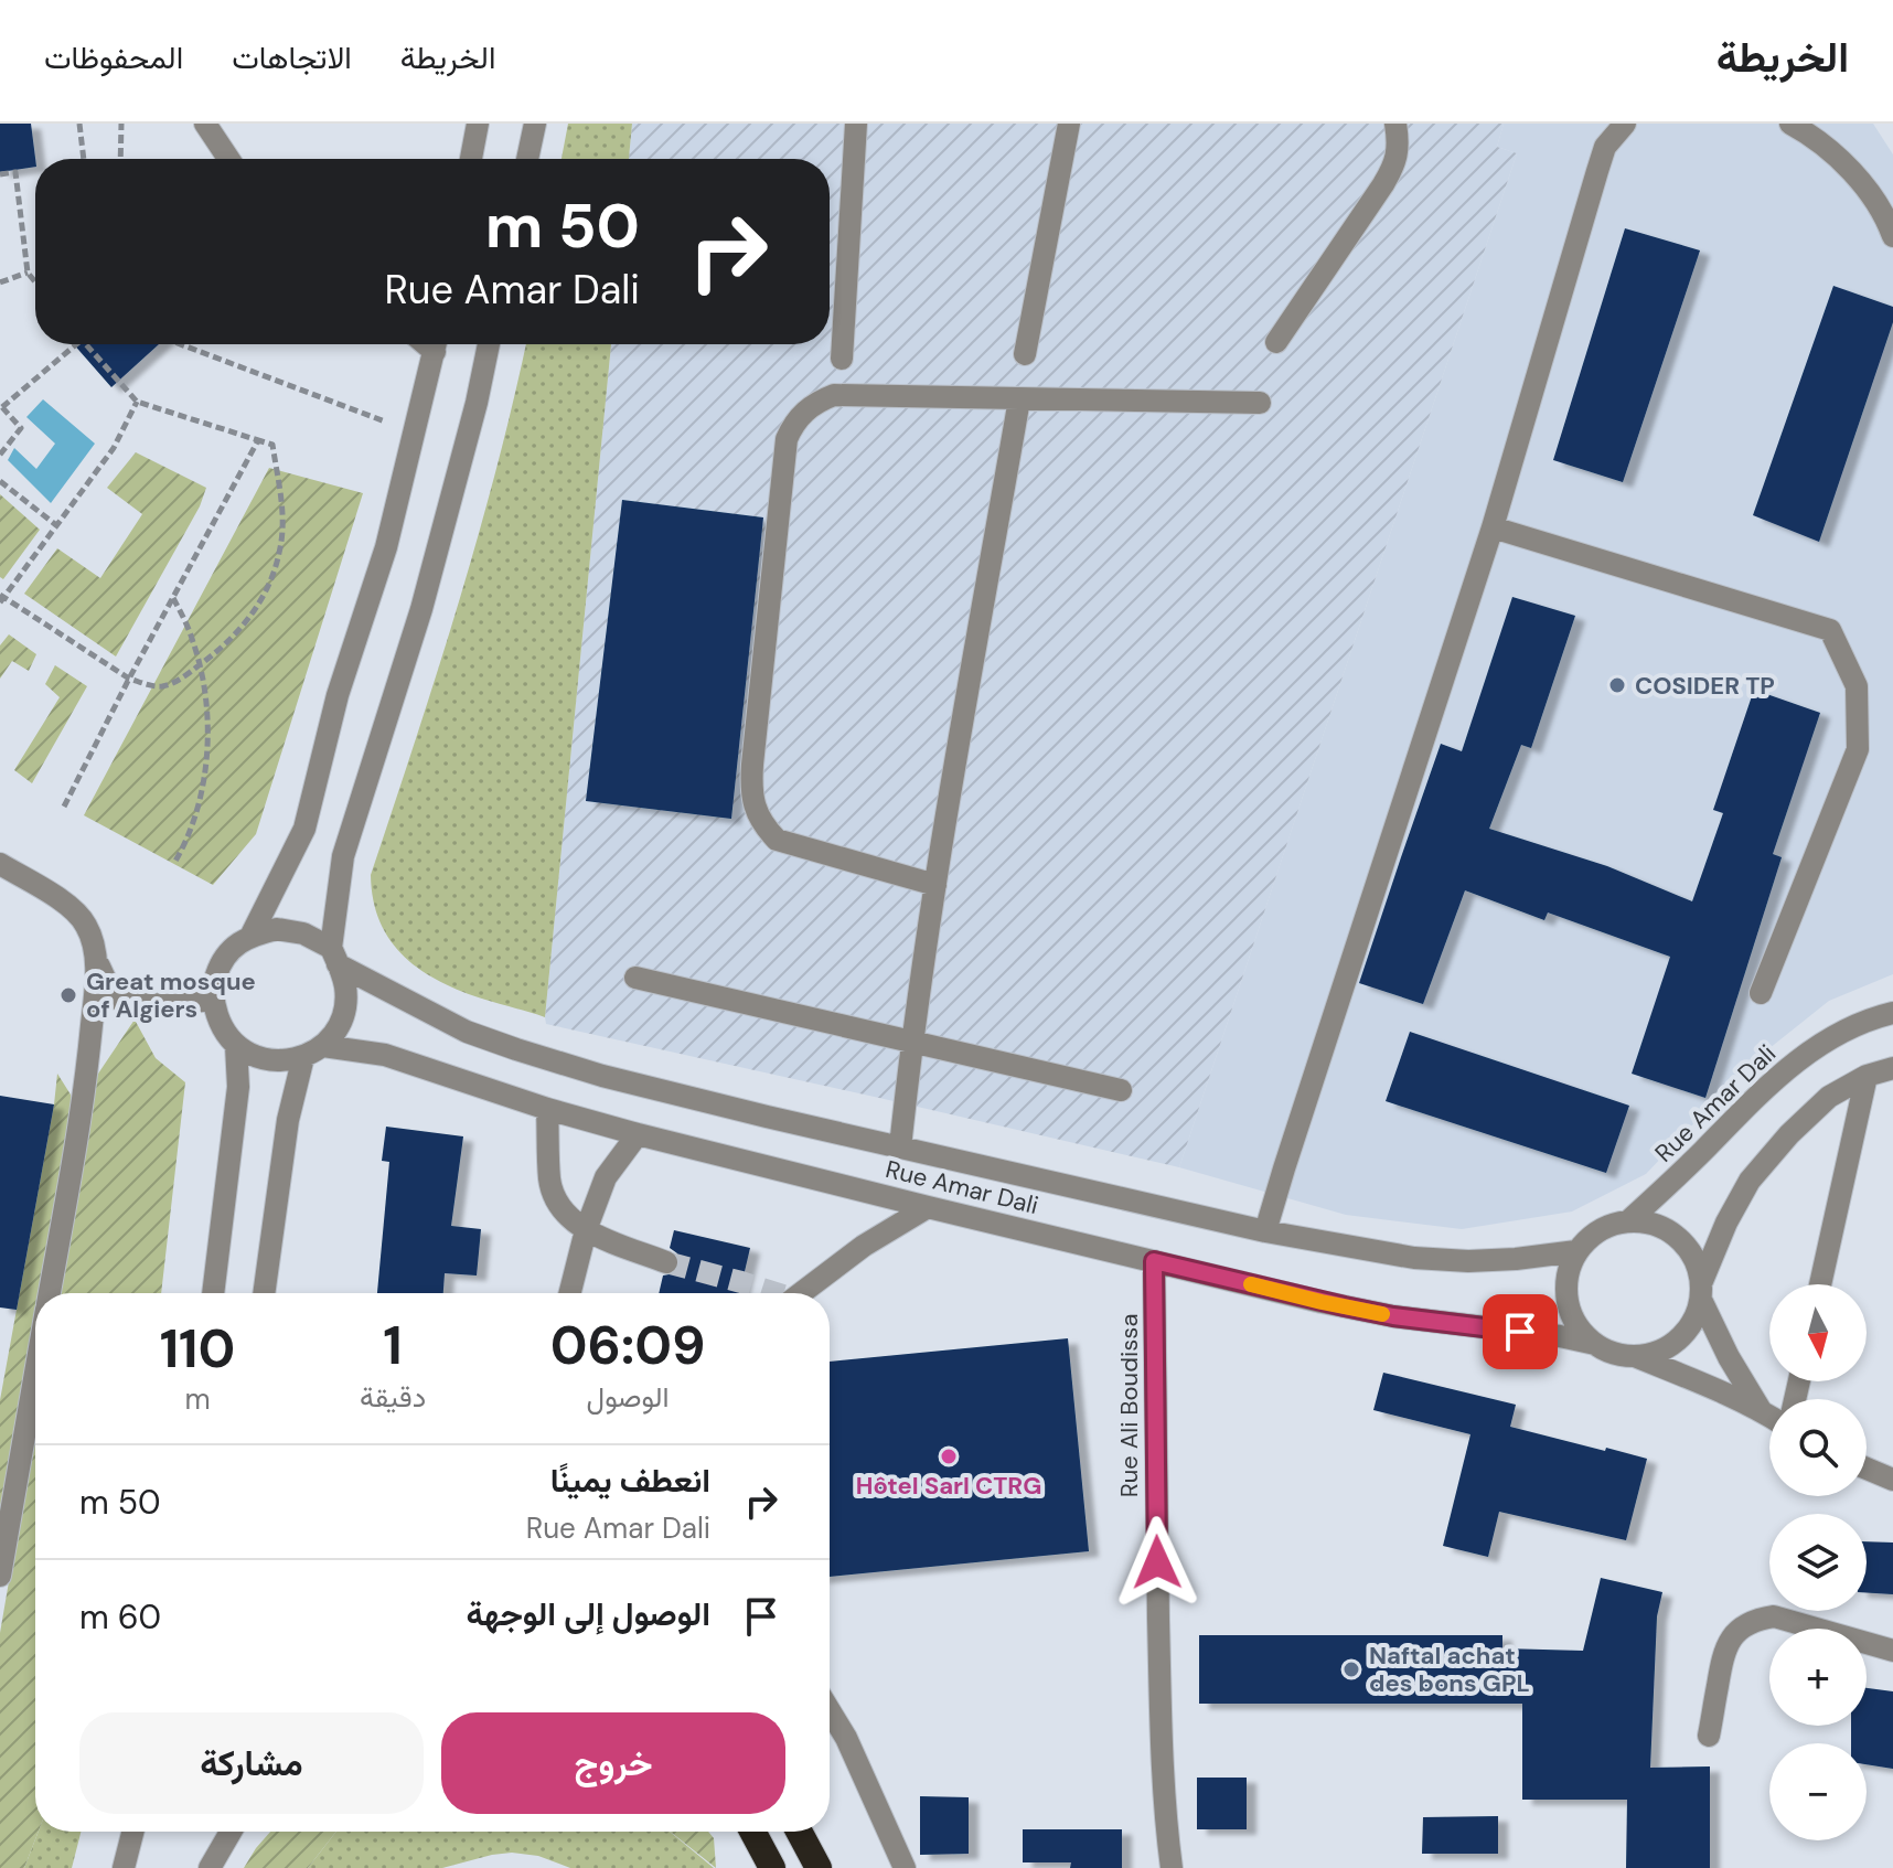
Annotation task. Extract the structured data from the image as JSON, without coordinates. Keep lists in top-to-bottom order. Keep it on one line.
{"streets":{"street":["Rue Amar Dali","Rue Ali Boudissa"]},"crossings":[["Rue Amar Dali","Rue Ali Boudissa"]],"places":["COSIDER TP","Great mosque of Algiers","Hôtel Sarl CTRG","Naftal achat des bons GPL"],"north":"bottom","page":{"header":"الخريطة","nav":["الخريطة","الاتجاهات","المحفوظات"],"turn":["50 m","Rue Amar Dali"],"map_buttons":["+","−"],"eta":["06:09","الوصول","1","دقيقة","110","m"],"list":[{"name":"انعطف يمينًا","note":"Rue Amar Dali","value":"50 m"},{"name":"الوصول إلى الوجهة","value":"60 m"}],"buttons":["خروج","مشاركة"]}}
